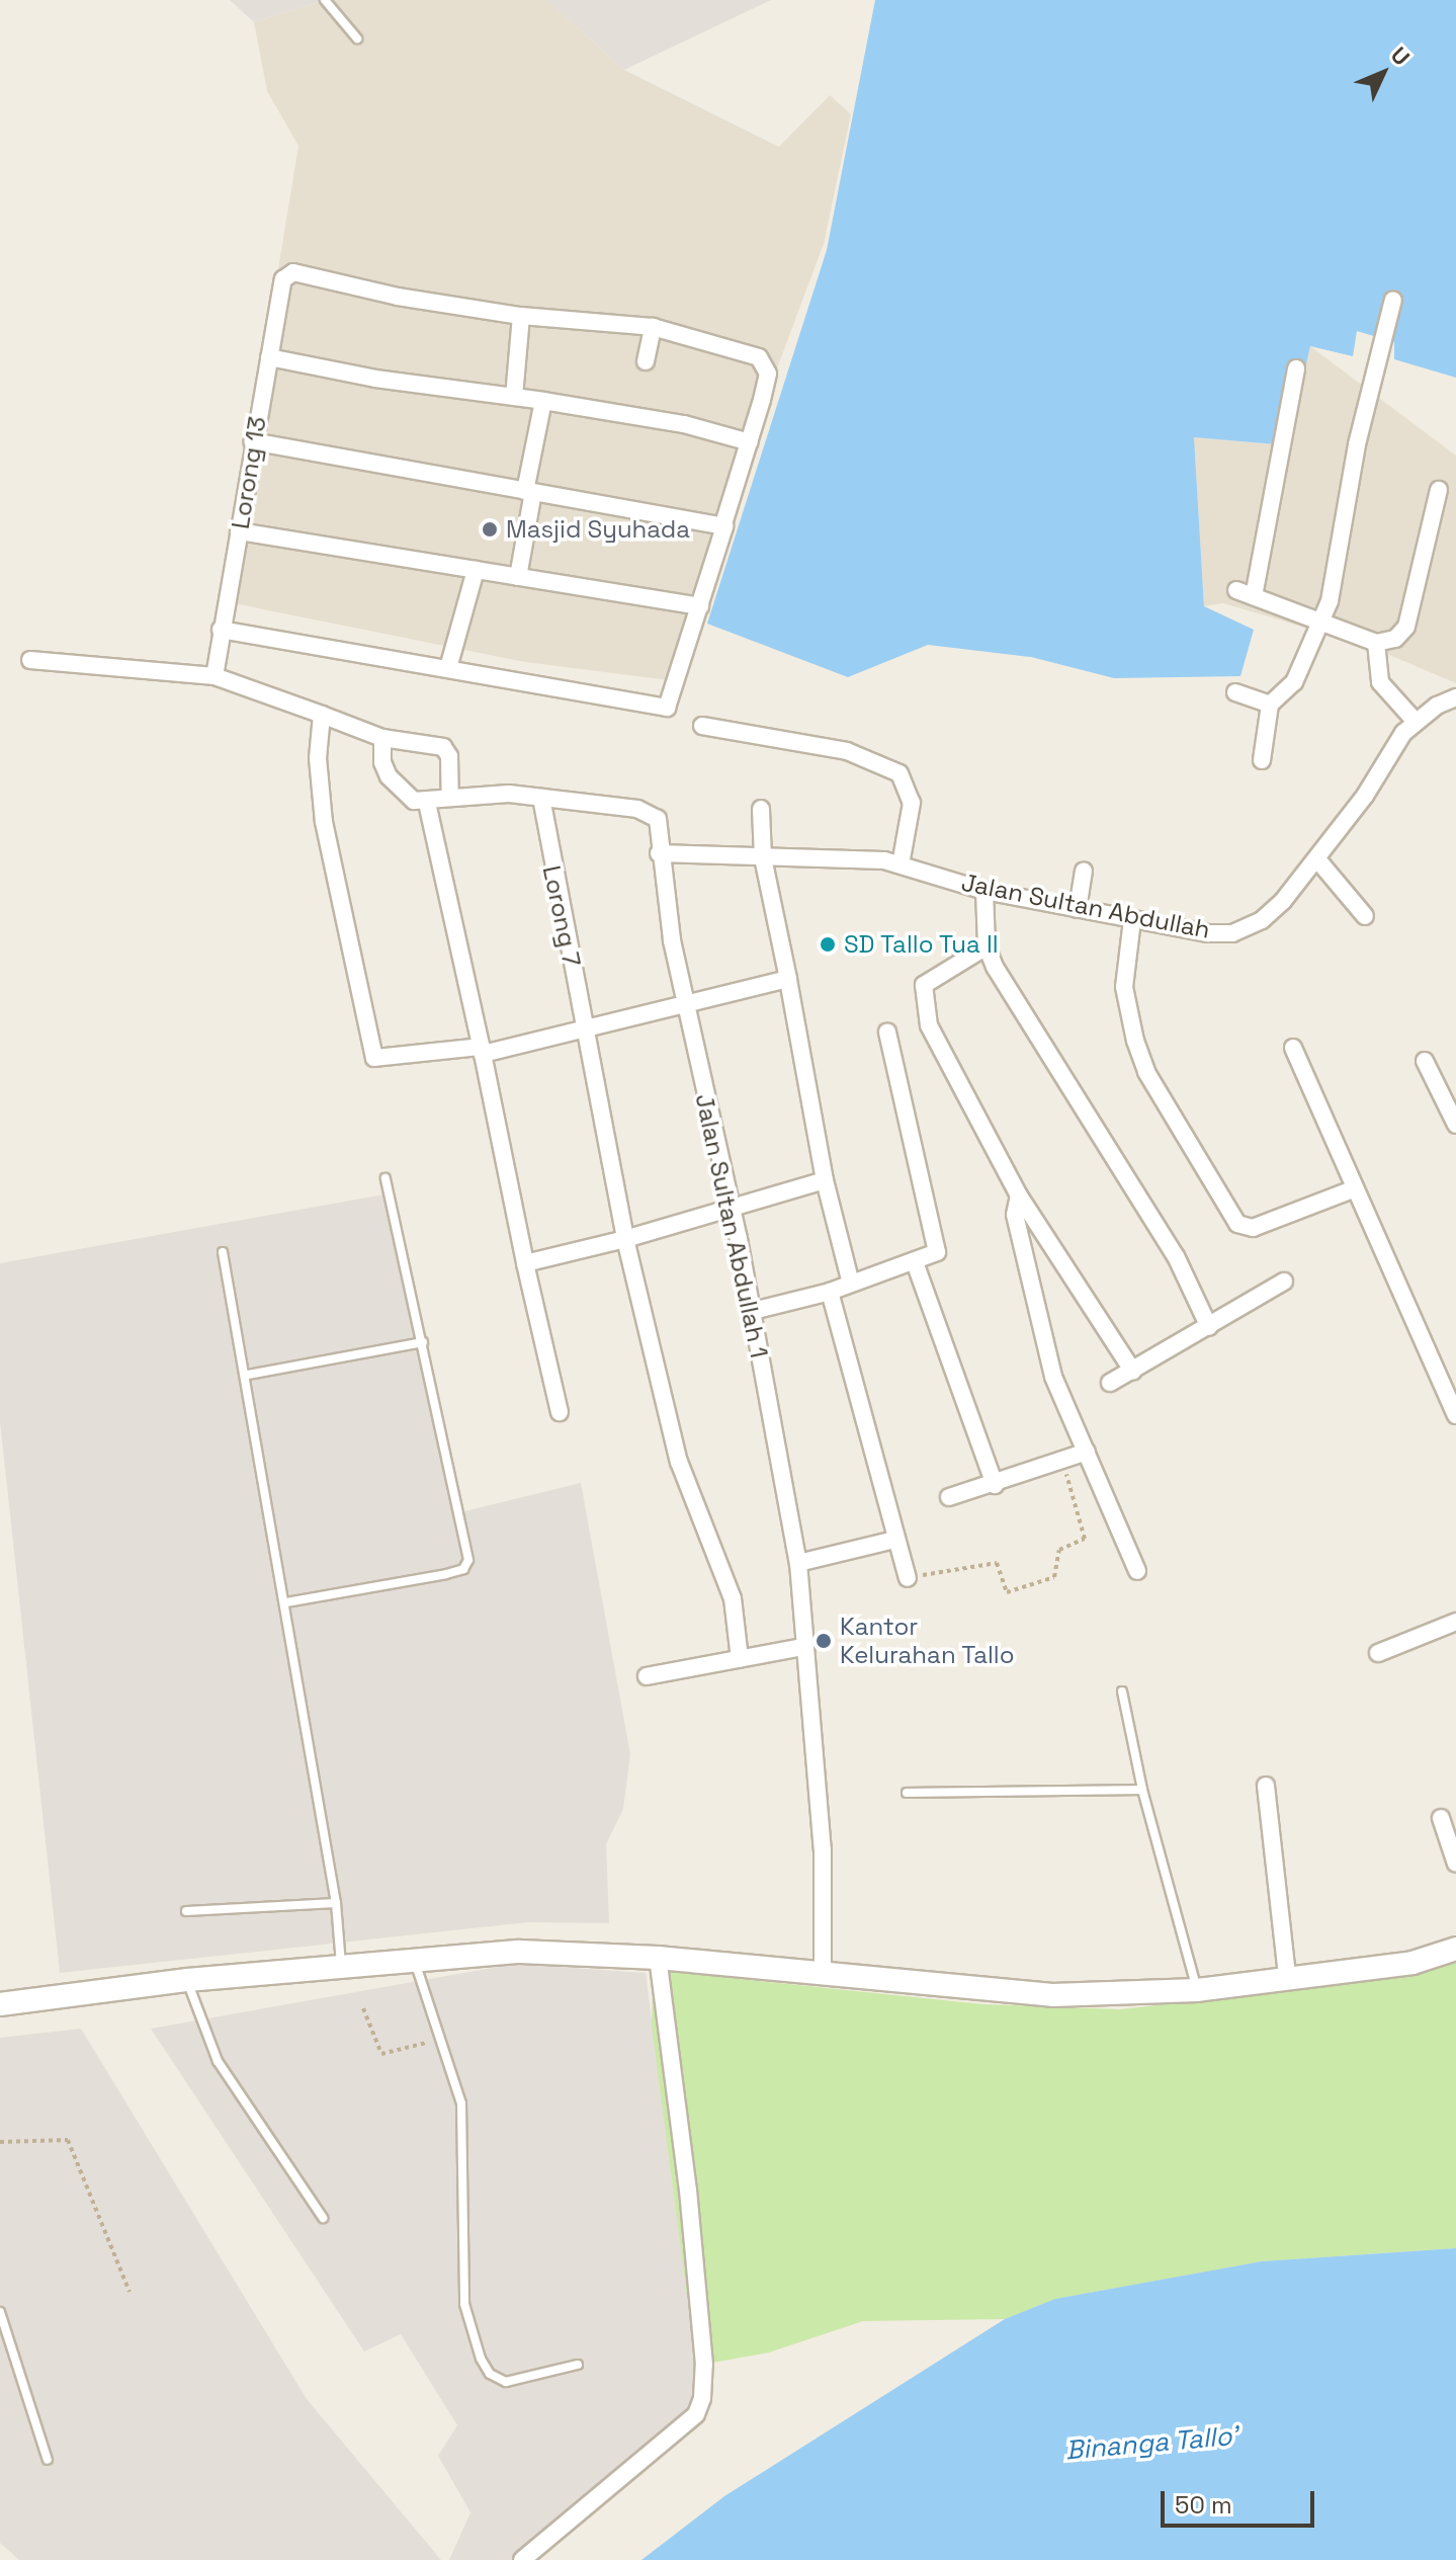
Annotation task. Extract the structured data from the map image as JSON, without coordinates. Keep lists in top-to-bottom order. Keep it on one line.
{"streets":{"street":["Lorong 13","Jalan Sultan Abdullah","Lorong 7","Jalan Sultan Abdullah 1"]},"crossings":[["Jalan Sultan Abdullah","Jalan Sultan Abdullah 1"],["Lorong 7","Jalan Sultan Abdullah 1"]],"water":["Binanga Tallo'"],"places":["Masjid Syuhada","SD Tallo Tua II","Kantor Kelurahan Tallo"],"scale_bar":"50 m","north":"top right"}
